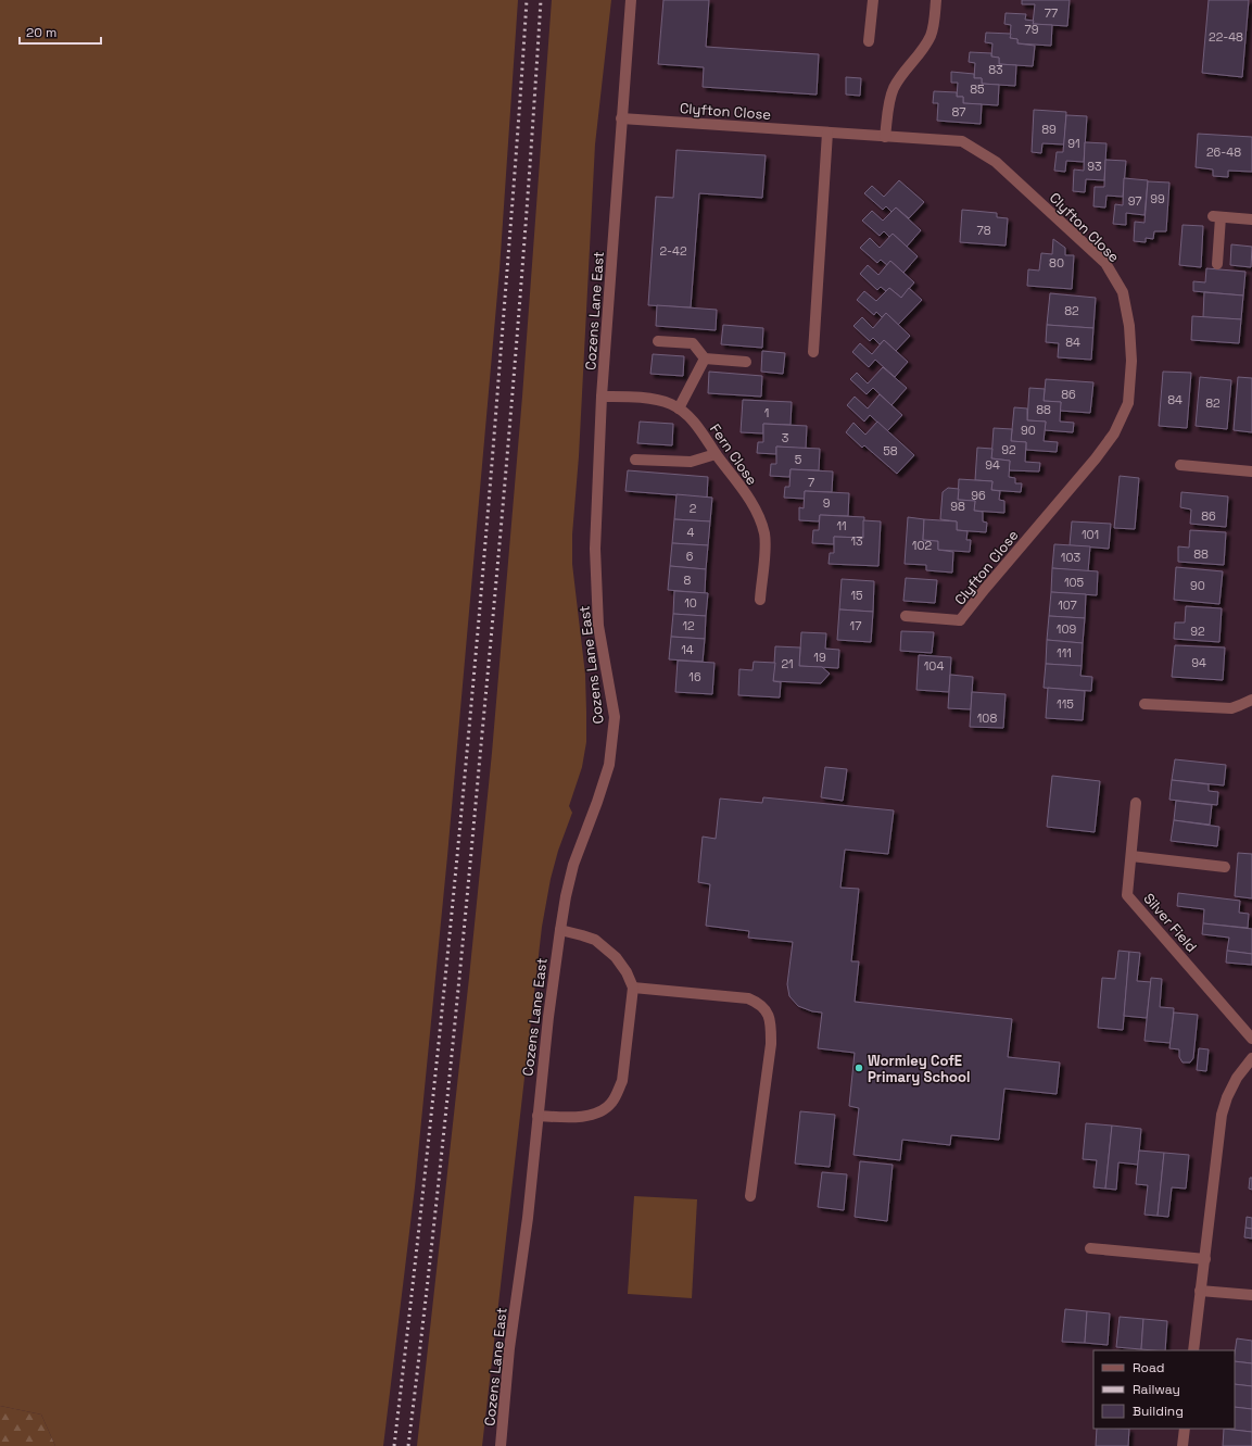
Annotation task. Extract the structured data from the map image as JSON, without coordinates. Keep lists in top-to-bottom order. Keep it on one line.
{"streets":{"street":["Clyfton Close","Cozens Lane East","Fern Close","Silver Field"]},"crossings":[["Clyfton Close","Cozens Lane East"],["Cozens Lane East","Fern Close"]],"places":["Wormley CofE Primary School"],"house_numbers":["77","79","22-48","83","85","87","89","91","26-48","93","99","97","78","2-42","80","82","84","86","84","82","88","1","90","3","92","58","5","94","7","96","9","98","2","86","11","4","101","13","102","88","6","103","8","105","90","15","10","107","12","17","109","92","14","111","19","94","21","104","16","115","108"],"legend":["Road","Railway","Building"],"scale_bar":"20 m"}
